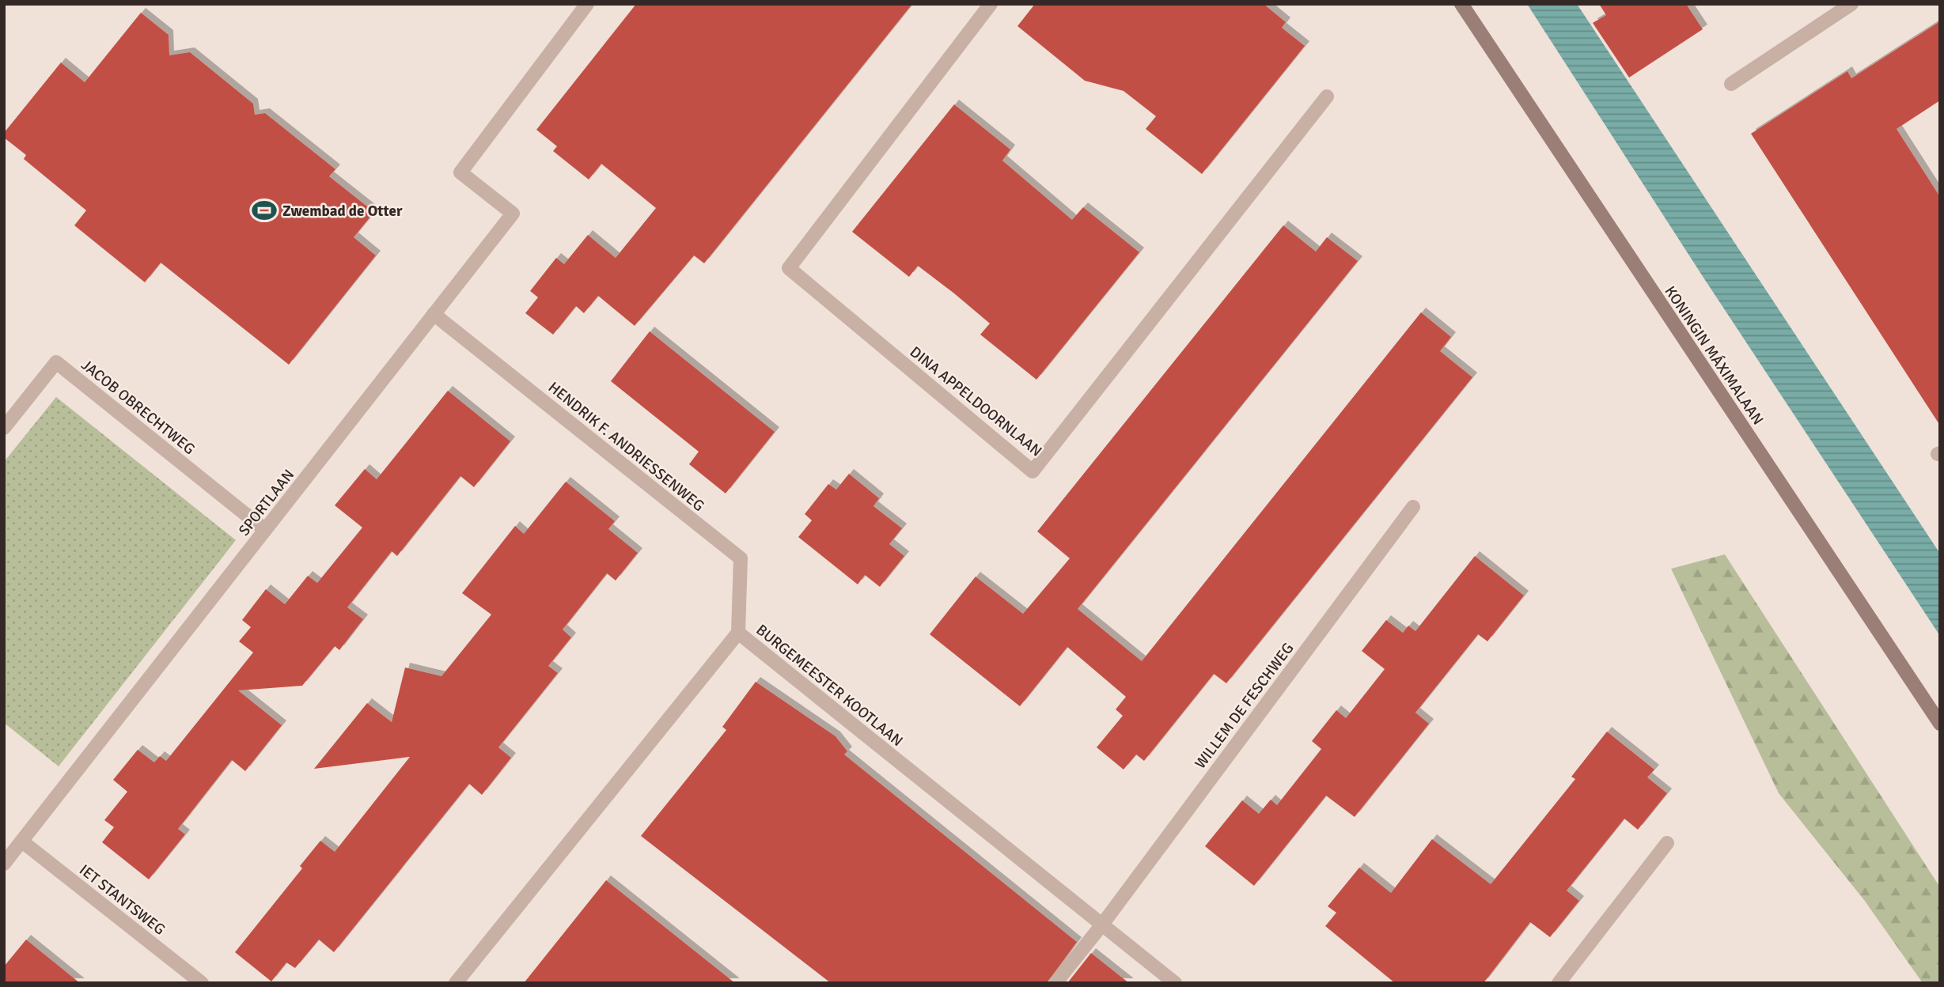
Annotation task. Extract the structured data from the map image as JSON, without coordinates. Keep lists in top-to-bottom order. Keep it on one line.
{"streets":{"main road":["KONINGIN MÁXIMALAAN"],"street":["DINA APPELDOORNLAAN","JACOB OBRECHTWEG","HENDRIK F. ANDRIESSENWEG","SPORTLAAN","BURGEMEESTER KOOTLAAN","WILLEM DE FESCHWEG","IET STANTSWEG"]},"crossings":[["JACOB OBRECHTWEG","SPORTLAAN"],["HENDRIK F. ANDRIESSENWEG","SPORTLAAN"],["HENDRIK F. ANDRIESSENWEG","BURGEMEESTER KOOTLAAN"],["SPORTLAAN","IET STANTSWEG"],["BURGEMEESTER KOOTLAAN","WILLEM DE FESCHWEG"]],"places":{"sports":["Zwembad de Otter"]}}
